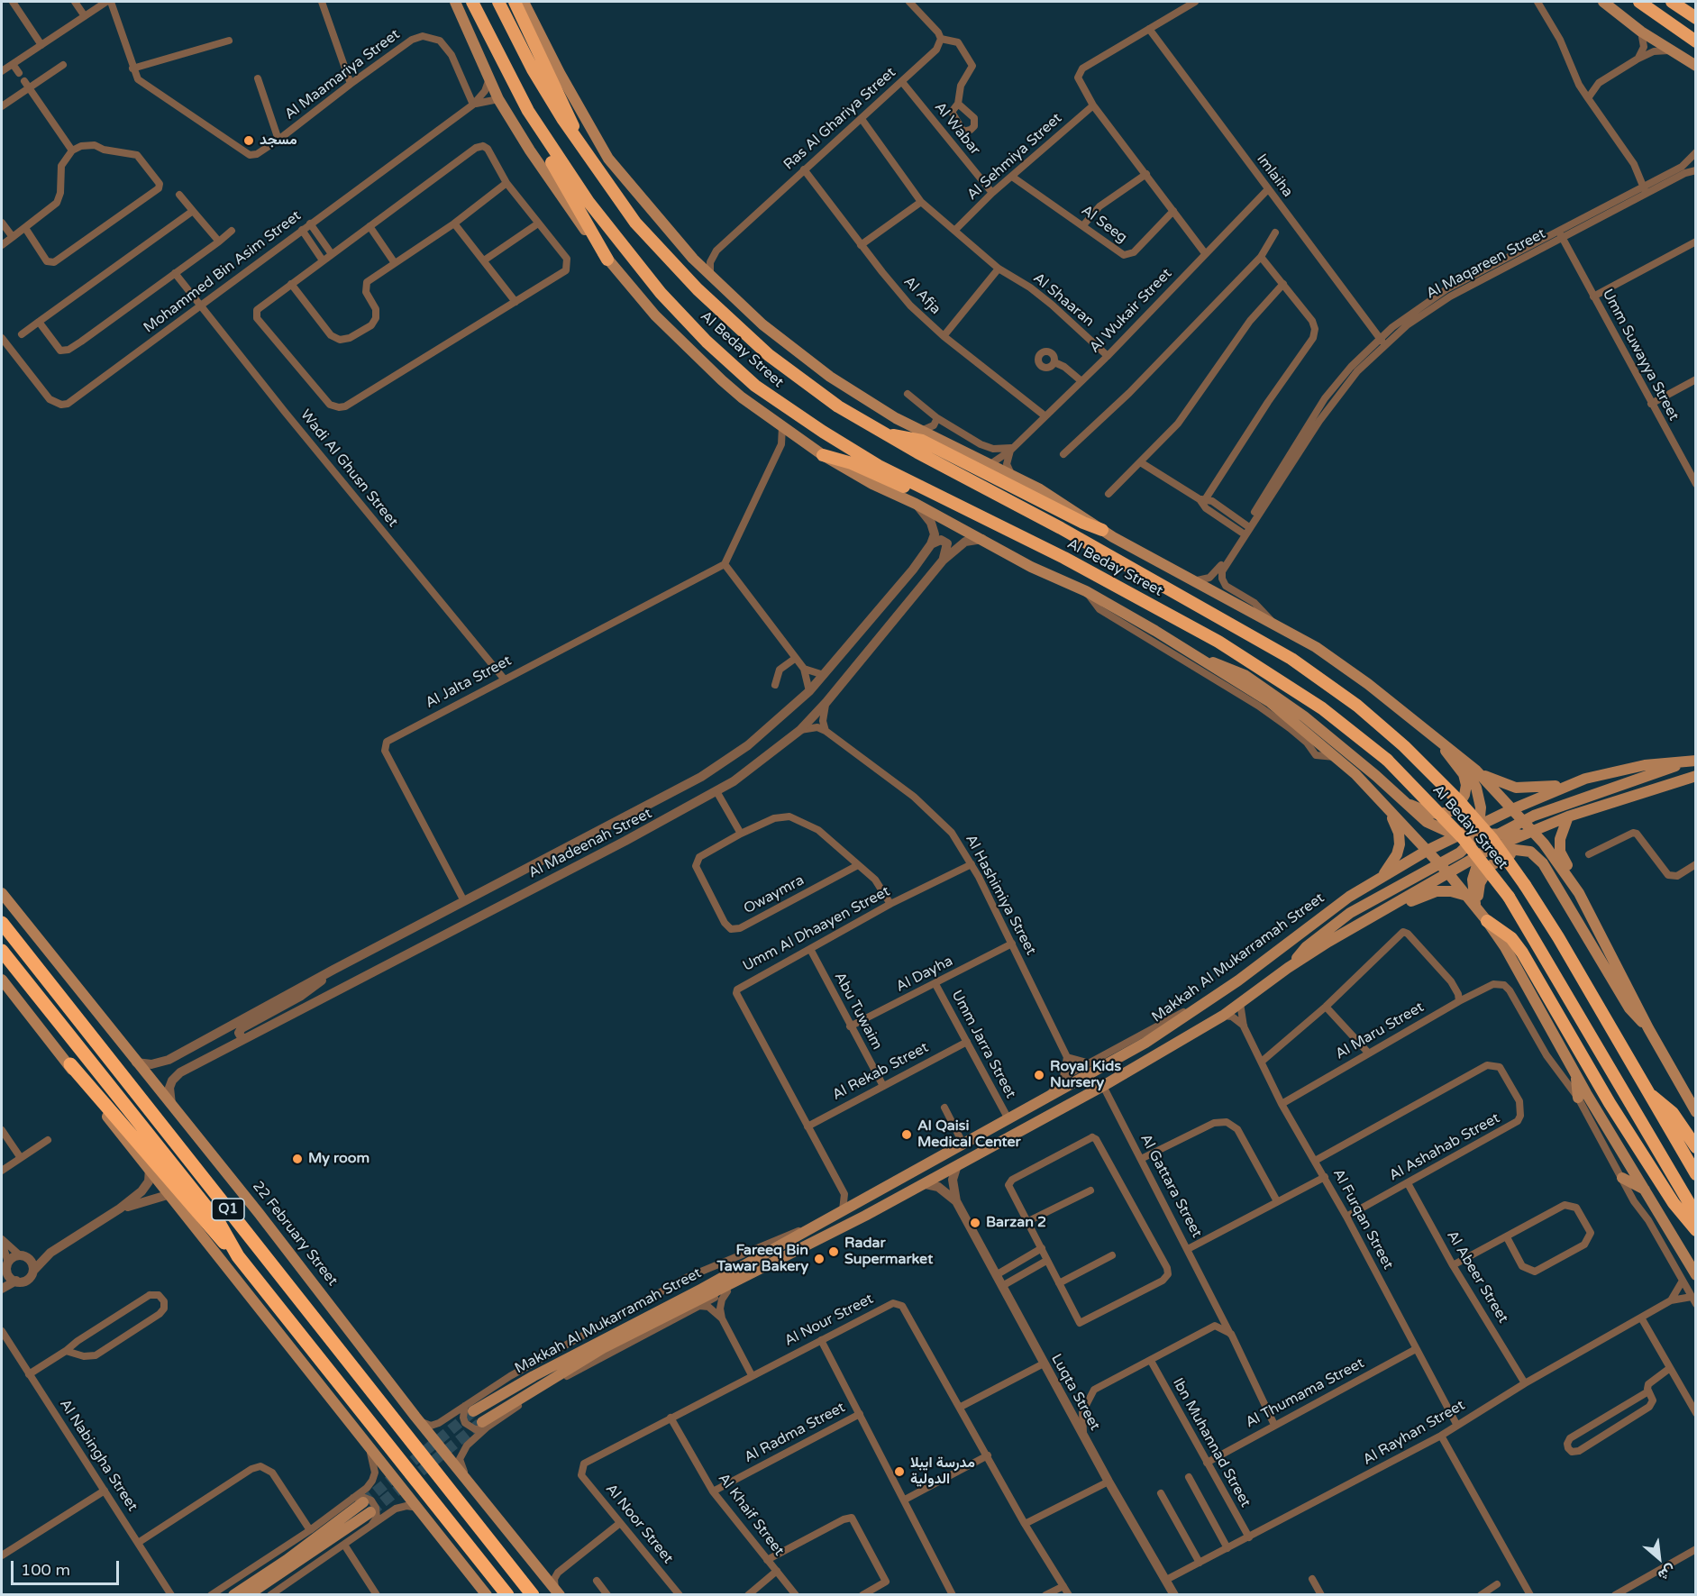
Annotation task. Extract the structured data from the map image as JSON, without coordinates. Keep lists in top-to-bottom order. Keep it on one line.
{"streets":{"highway":["Al Beday Street","Q1"],"main road":["Makkah Al Mukarramah Street","22 February Street"],"street":["Al Maamariya Street","Ras Al Ghariya Street","Al Wabar","Al Sehmiya Street","Imlaiha","Al Seeg","Al Maqareen Street","Mohammed Bin Asim Street","Al Afja","Al Shaaran","Al Wukair Street","Umm Suwayya Street","Wadi Al Ghusn Street","Al Jalta Street","Al Madeenah Street","Owaymra","Al Hashimiya Street","Umm Al Dhaayen Street","Al Dayha","Abu Tuwaim","Al Maru Street","Umm Jarra Street","Al Rekab Street","Al Ashahab Street","Al Gattara Street","Al Furqan Street","Al Abeer Street","Al Nour Street","Luqta Street","Al Thumama Street","Al Radma Street","Al Rayhan Street","Ibn Muhannad Street","Al Nabingha Street","Al Khaif Street","Al Noor Street"]},"crossings":[["Al Maamariya Street","Mohammed Bin Asim Street"],["Ras Al Ghariya Street","Al Wabar"],["Ras Al Ghariya Street","Al Afja"],["Ras Al Ghariya Street","Al Shaaran"],["Ras Al Ghariya Street","Al Beday Street"],["Al Wabar","Al Sehmiya Street"],["Al Sehmiya Street","Al Seeg"],["Al Sehmiya Street","Al Shaaran"],["Imlaiha","Al Maqareen Street"],["Imlaiha","Al Wukair Street"],["Al Maqareen Street","Al Beday Street"],["Al Maqareen Street","Umm Suwayya Street"],["Mohammed Bin Asim Street","Wadi Al Ghusn Street"],["Al Afja","Al Wukair Street"],["Al Shaaran","Al Wukair Street"],["Al Wukair Street","Al Beday Street"],["Al Beday Street","Makkah Al Mukarramah Street"],["Wadi Al Ghusn Street","Al Jalta Street"],["Al Jalta Street","Al Madeenah Street"],["Al Madeenah Street","22 February Street"],["Owaymra","Umm Al Dhaayen Street"],["Al Hashimiya Street","Umm Al Dhaayen Street"],["Al Hashimiya Street","Al Dayha"],["Umm Al Dhaayen Street","Abu Tuwaim"],["Umm Al Dhaayen Street","Al Rekab Street"],["Makkah Al Mukarramah Street","Umm Jarra Street"],["Makkah Al Mukarramah Street","Al Gattara Street"],["Makkah Al Mukarramah Street","Al Furqan Street"],["Makkah Al Mukarramah Street","Luqta Street"],["Al Dayha","Abu Tuwaim"],["Al Dayha","Umm Jarra Street"],["Abu Tuwaim","Al Rekab Street"],["Al Maru Street","Al Furqan Street"],["Umm Jarra Street","Al Rekab Street"],["Al Ashahab Street","Al Furqan Street"],["Al Ashahab Street","Al Abeer Street"],["Al Gattara Street","Al Furqan Street"],["Al Furqan Street","Al Thumama Street"],["Al Furqan Street","Al Rayhan Street"],["Al Abeer Street","Al Rayhan Street"],["Al Nour Street","Al Khaif Street"],["Al Nour Street","Al Noor Street"],["Luqta Street","Al Rayhan Street"],["Al Thumama Street","Ibn Muhannad Street"],["Al Radma Street","Al Khaif Street"],["Al Rayhan Street","Ibn Muhannad Street"]],"places":["مسجد","Royal Kids Nursery","Al Qaisi Medical Center","My room","Barzan 2","Radar Supermarket","Fareeq Bin Tawar Bakery","مدرسة ايبلا الدولية"],"scale_bar":"100 m","north":"bottom right"}
